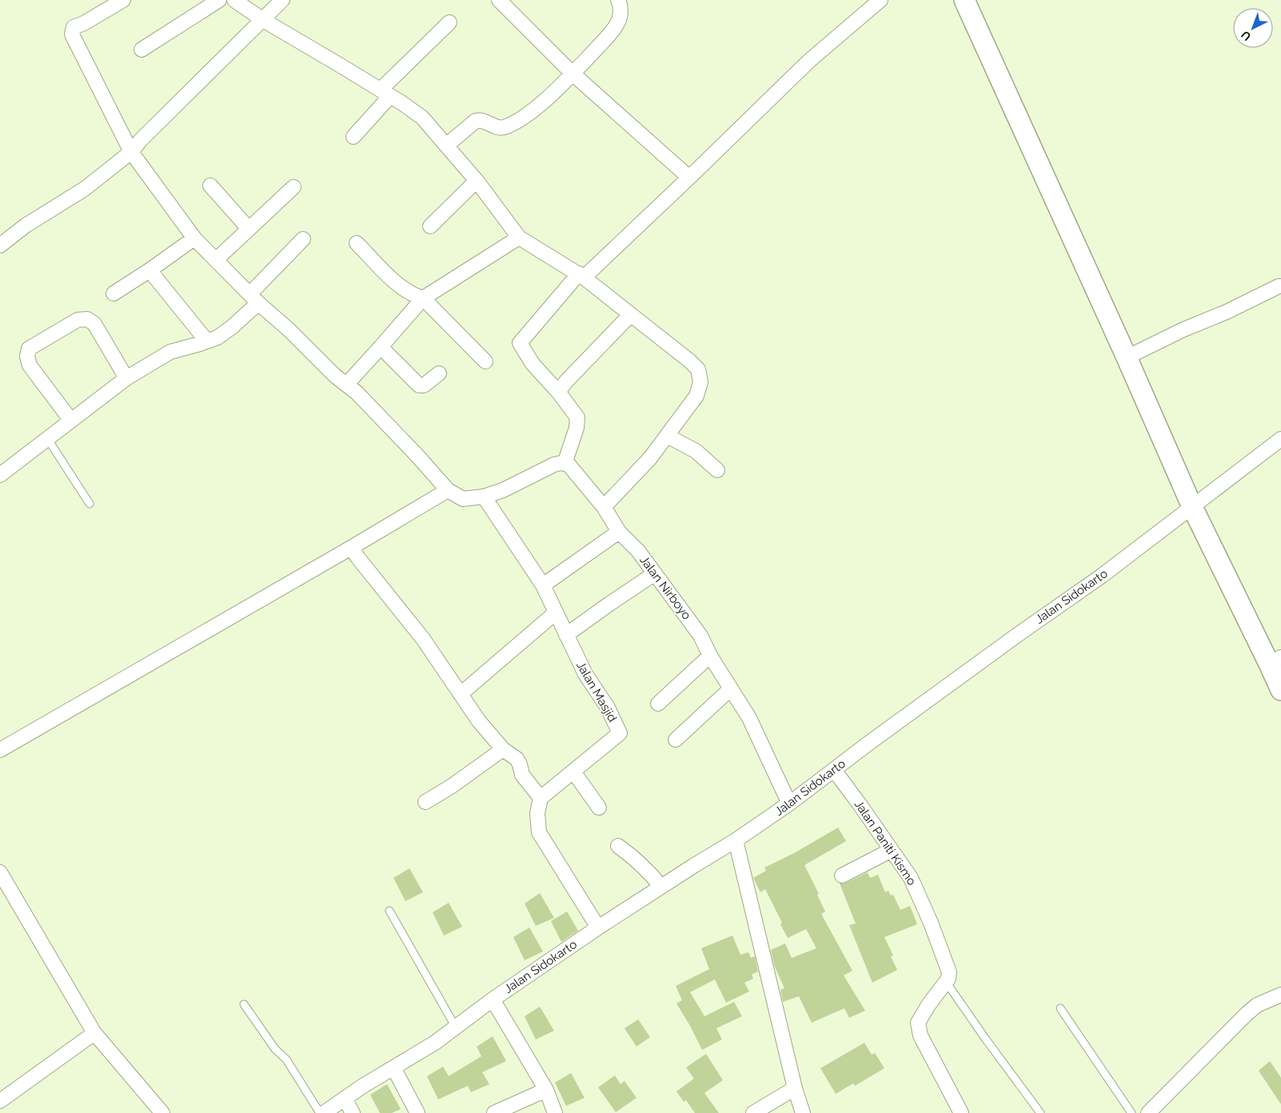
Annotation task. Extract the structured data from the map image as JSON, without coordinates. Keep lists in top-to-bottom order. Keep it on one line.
{"streets":{"street":["Jalan Nirboyo","Jalan Sidokarto","Jalan Masjid","Jalan Paniti Kismo"]},"crossings":[["Jalan Nirboyo","Jalan Sidokarto"],["Jalan Sidokarto","Jalan Paniti Kismo"]],"north":"bottom left"}
